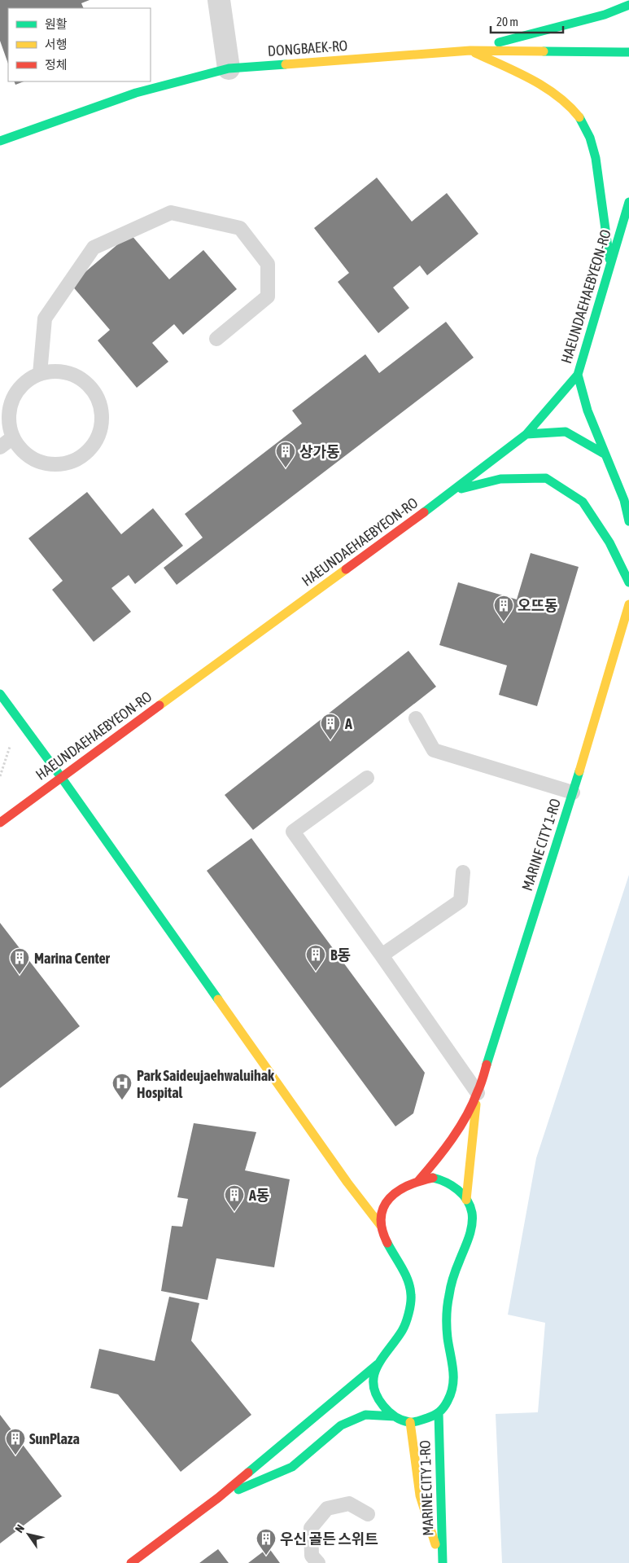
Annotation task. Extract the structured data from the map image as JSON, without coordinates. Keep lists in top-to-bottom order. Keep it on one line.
{"streets":{"main road":["DONGBAEK-RO","HAEUNDAEHAEBYEON-RO","MARINE CITY 1-RO"]},"places":{"building":["상가동","오뜨동","A","B동","Marina Center","A동","SunPlaza","우신 골든 스위트"],"hospital":["Park Saideujaehwaluihak Hospital"]},"legend":["원활","서행","정체"],"scale_bar":"20 m","north":"top left"}
